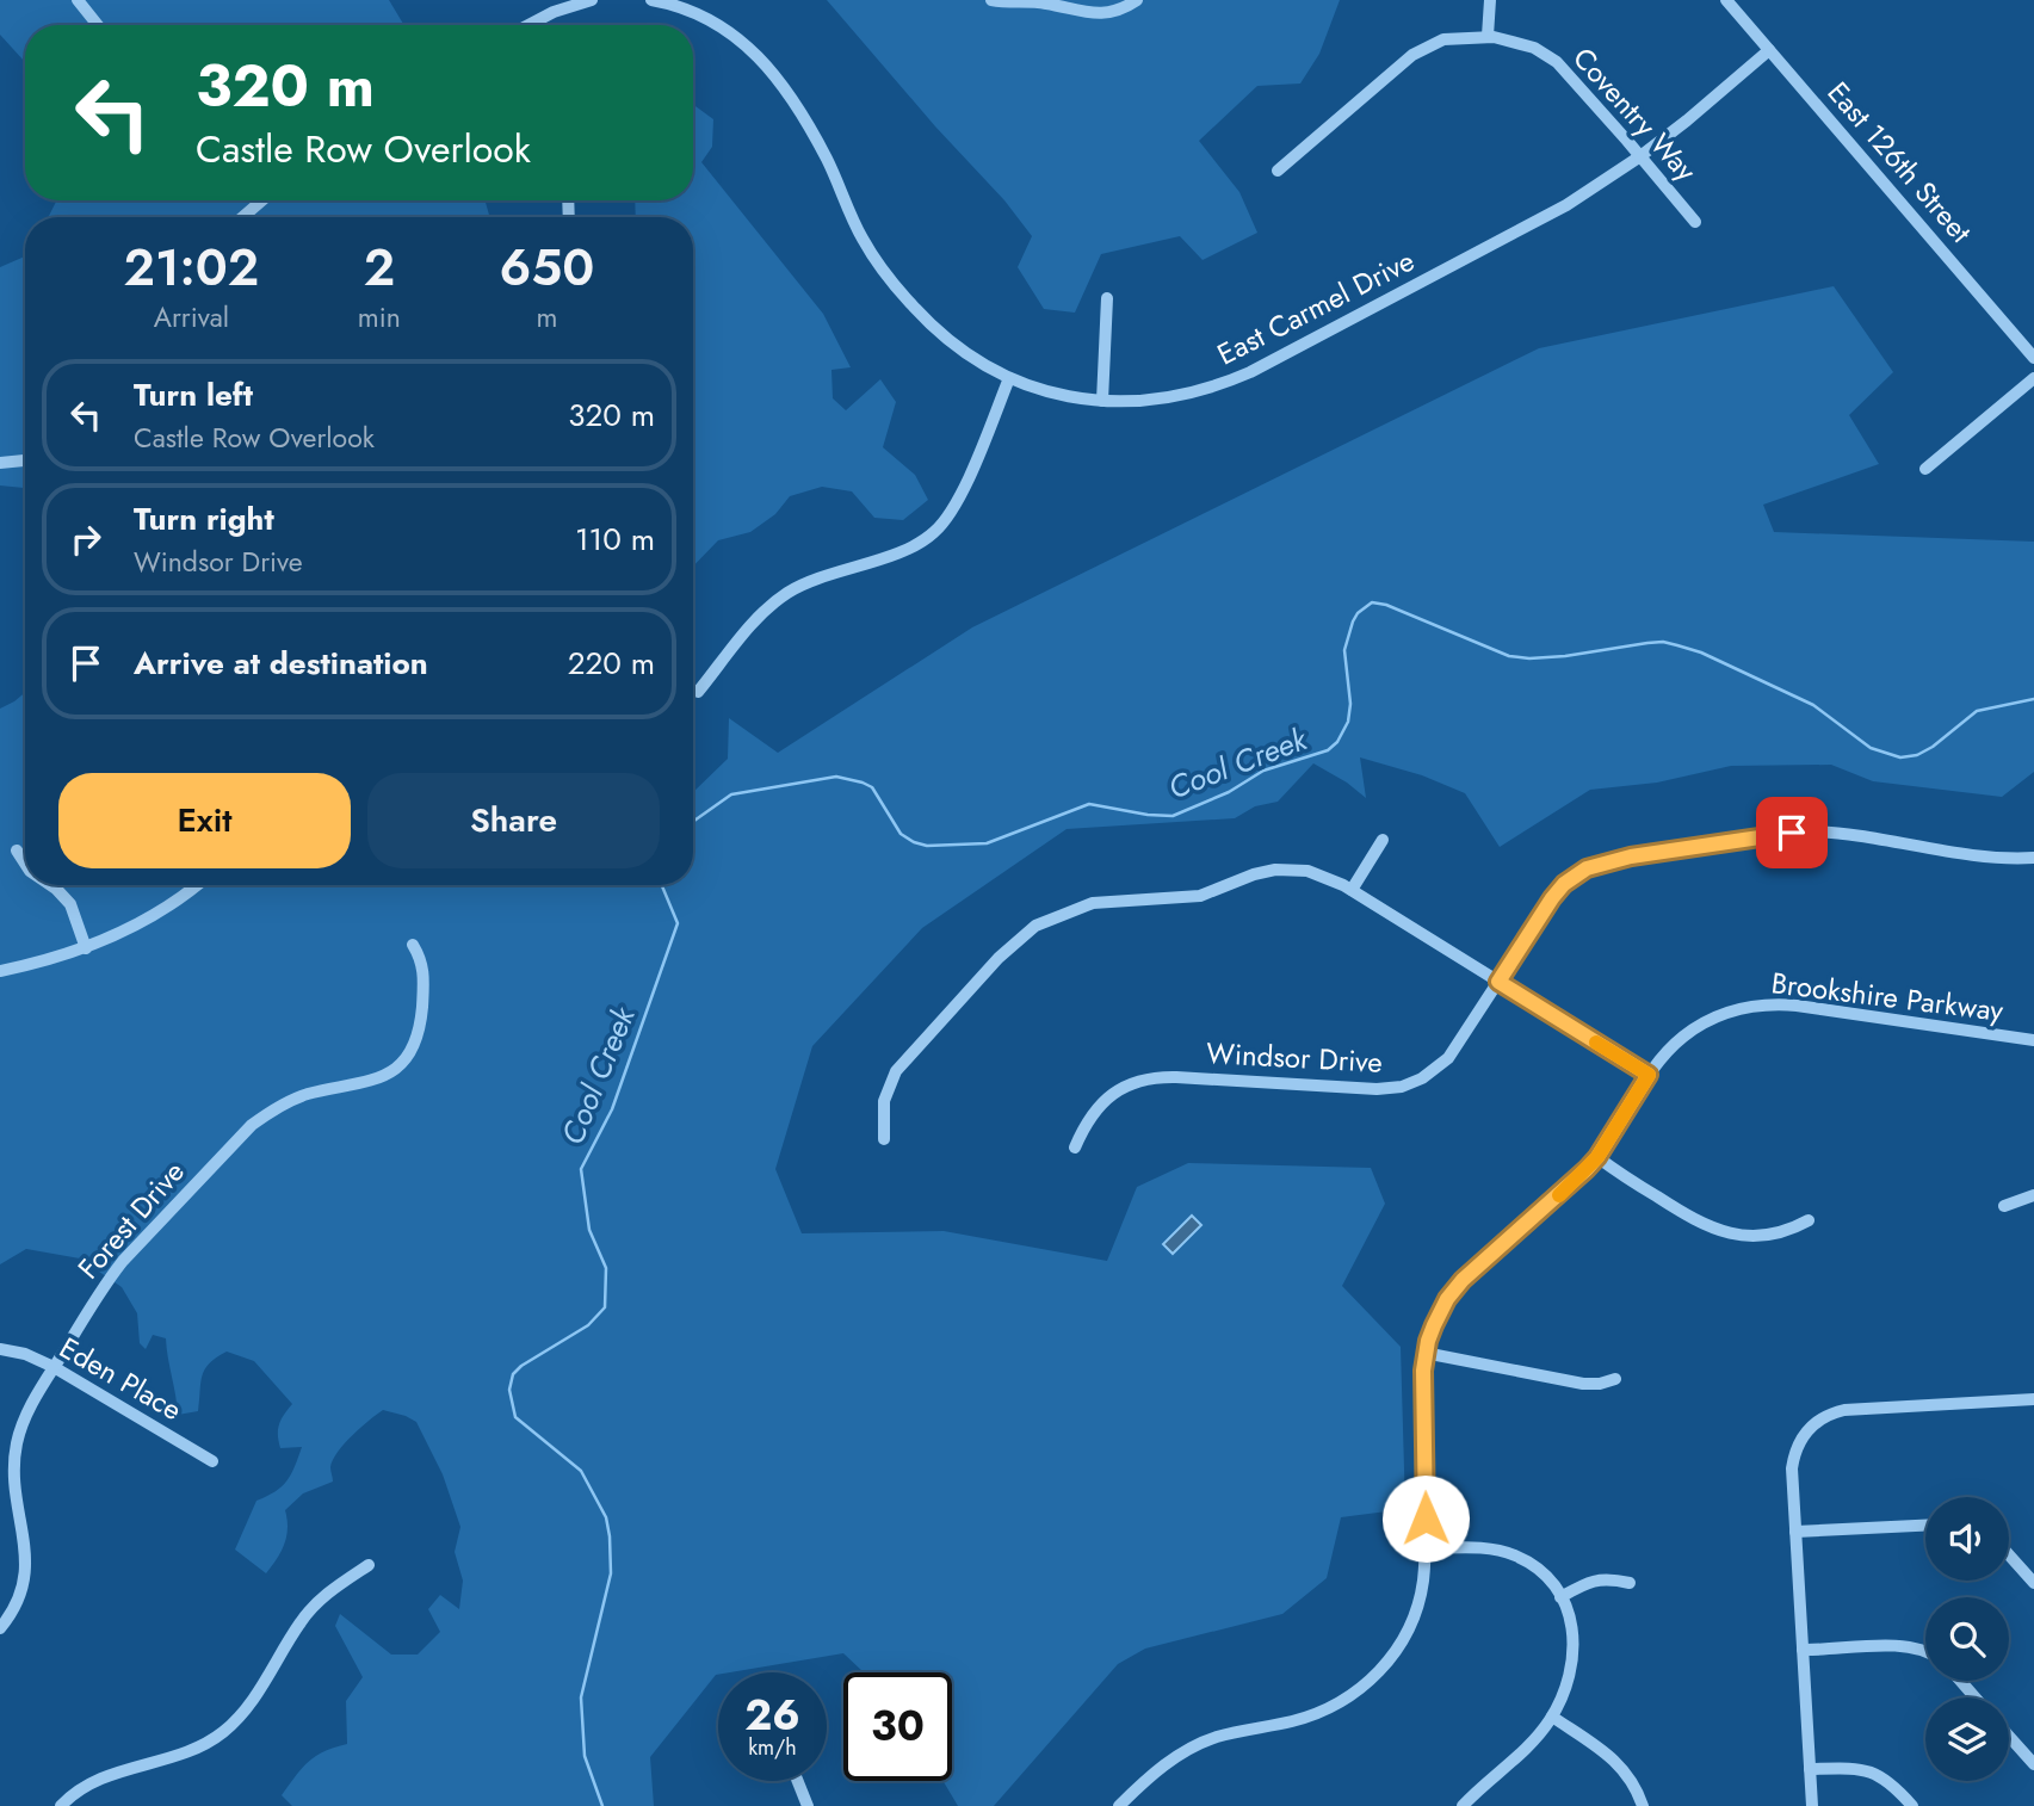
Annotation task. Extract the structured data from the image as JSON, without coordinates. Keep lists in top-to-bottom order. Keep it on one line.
{"streets":{"street":["Coventry Way","East 126th Street","East Carmel Drive","Brookshire Parkway","Windsor Drive","Forest Drive","Eden Place"]},"crossings":[["Coventry Way","East Carmel Drive"],["East 126th Street","East Carmel Drive"],["Forest Drive","Eden Place"]],"water":["Cool Creek"],"page":{"turn":["320 m","Castle Row Overlook"],"eta":["21:02","Arrival","2","min","650","m"],"list":[{"name":"Turn left","note":"Castle Row Overlook","value":"320 m"},{"name":"Turn right","note":"Windsor Drive","value":"110 m"},{"name":"Arrive at destination","value":"220 m"}],"buttons":["Exit","Share"],"speed":"26 km/h","limit":"30"}}
